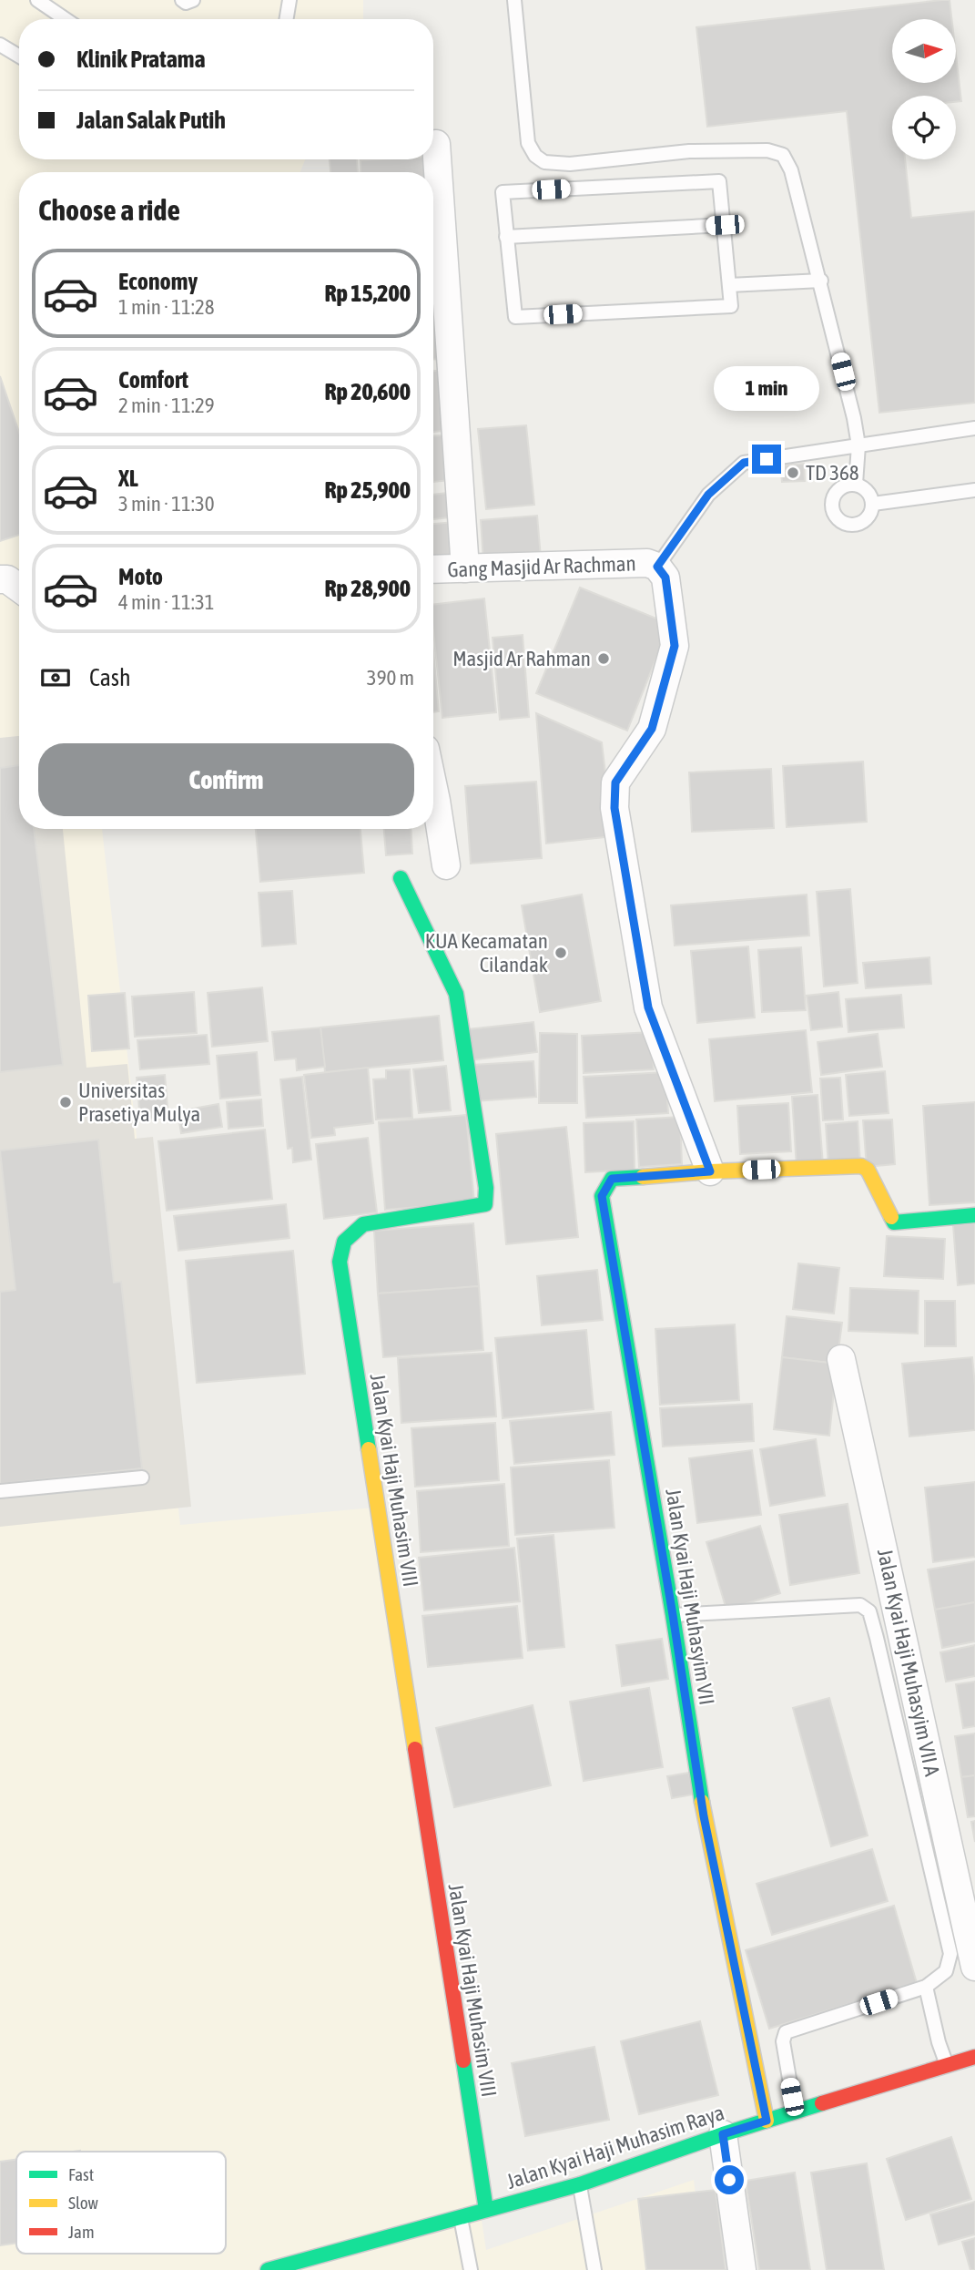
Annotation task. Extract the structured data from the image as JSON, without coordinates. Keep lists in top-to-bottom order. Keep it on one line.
{"streets":{"street":["Gang Masjid Ar Rachman","Jalan Kyai Haji Muhasim VIII","Jalan Kyai Haji Muhasyim VII","Jalan Kyai Haji Muhasyim VII A","Jalan Kyai Haji Muhasim Raya"]},"crossings":[["Jalan Kyai Haji Muhasim VIII","Jalan Kyai Haji Muhasim Raya"],["Jalan Kyai Haji Muhasyim VII","Jalan Kyai Haji Muhasim Raya"]],"places":["TD 368","Masjid Ar Rahman","KUA Kecamatan Cilandak","Universitas Prasetiya Mulya"],"legend":["Fast","Slow","Jam"],"north":"right","page":{"banner":["Klinik Pratama","Jalan Salak Putih"],"heading":"Choose a ride","list":[{"name":"Economy","note":"1 min · 11:28","value":"Rp 15,200"},{"name":"Comfort","note":"2 min · 11:29","value":"Rp 20,600"},{"name":"XL","note":"3 min · 11:30","value":"Rp 25,900"},{"name":"Moto","note":"4 min · 11:31","value":"Rp 28,900"}],"bubble":"1 min","pay":["Cash","390 m"],"buttons":"Confirm"}}
